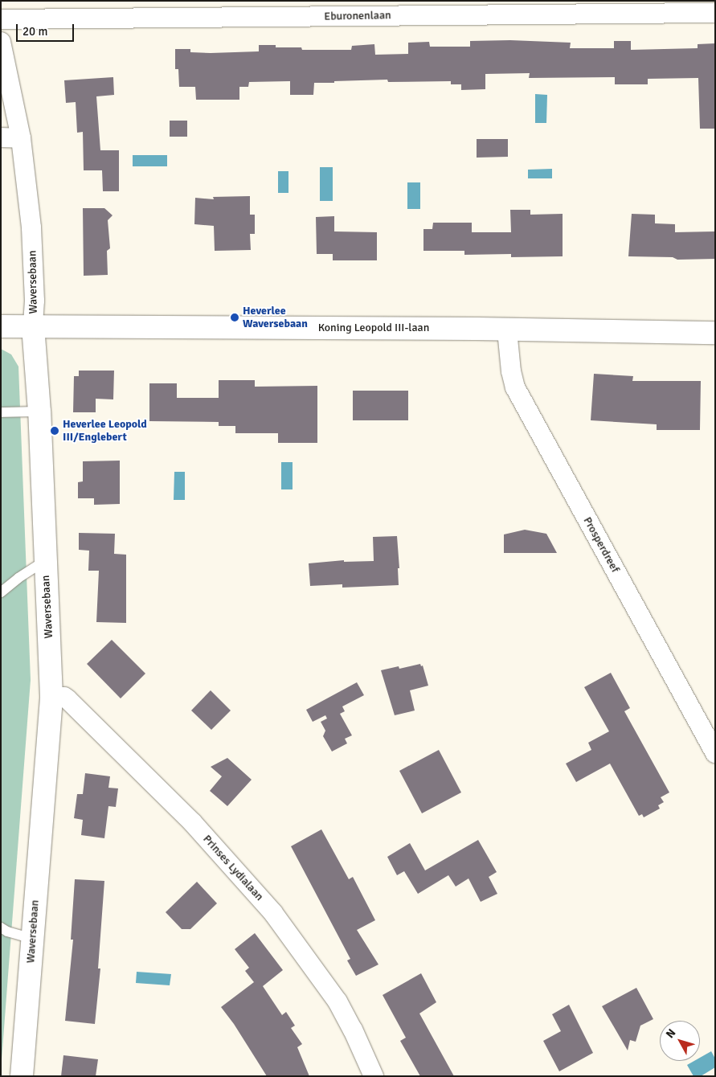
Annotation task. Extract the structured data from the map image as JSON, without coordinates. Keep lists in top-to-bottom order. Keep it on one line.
{"streets":{"street":["Eburonenlaan","Waversebaan","Koning Leopold III-laan","Prosperdreef","Prinses Lydialaan"]},"crossings":[["Waversebaan","Koning Leopold III-laan"],["Waversebaan","Prinses Lydialaan"],["Koning Leopold III-laan","Prosperdreef"]],"places":["Heverlee Waversebaan","Heverlee Leopold III/Englebert"],"scale_bar":"20 m","north":"top left"}
